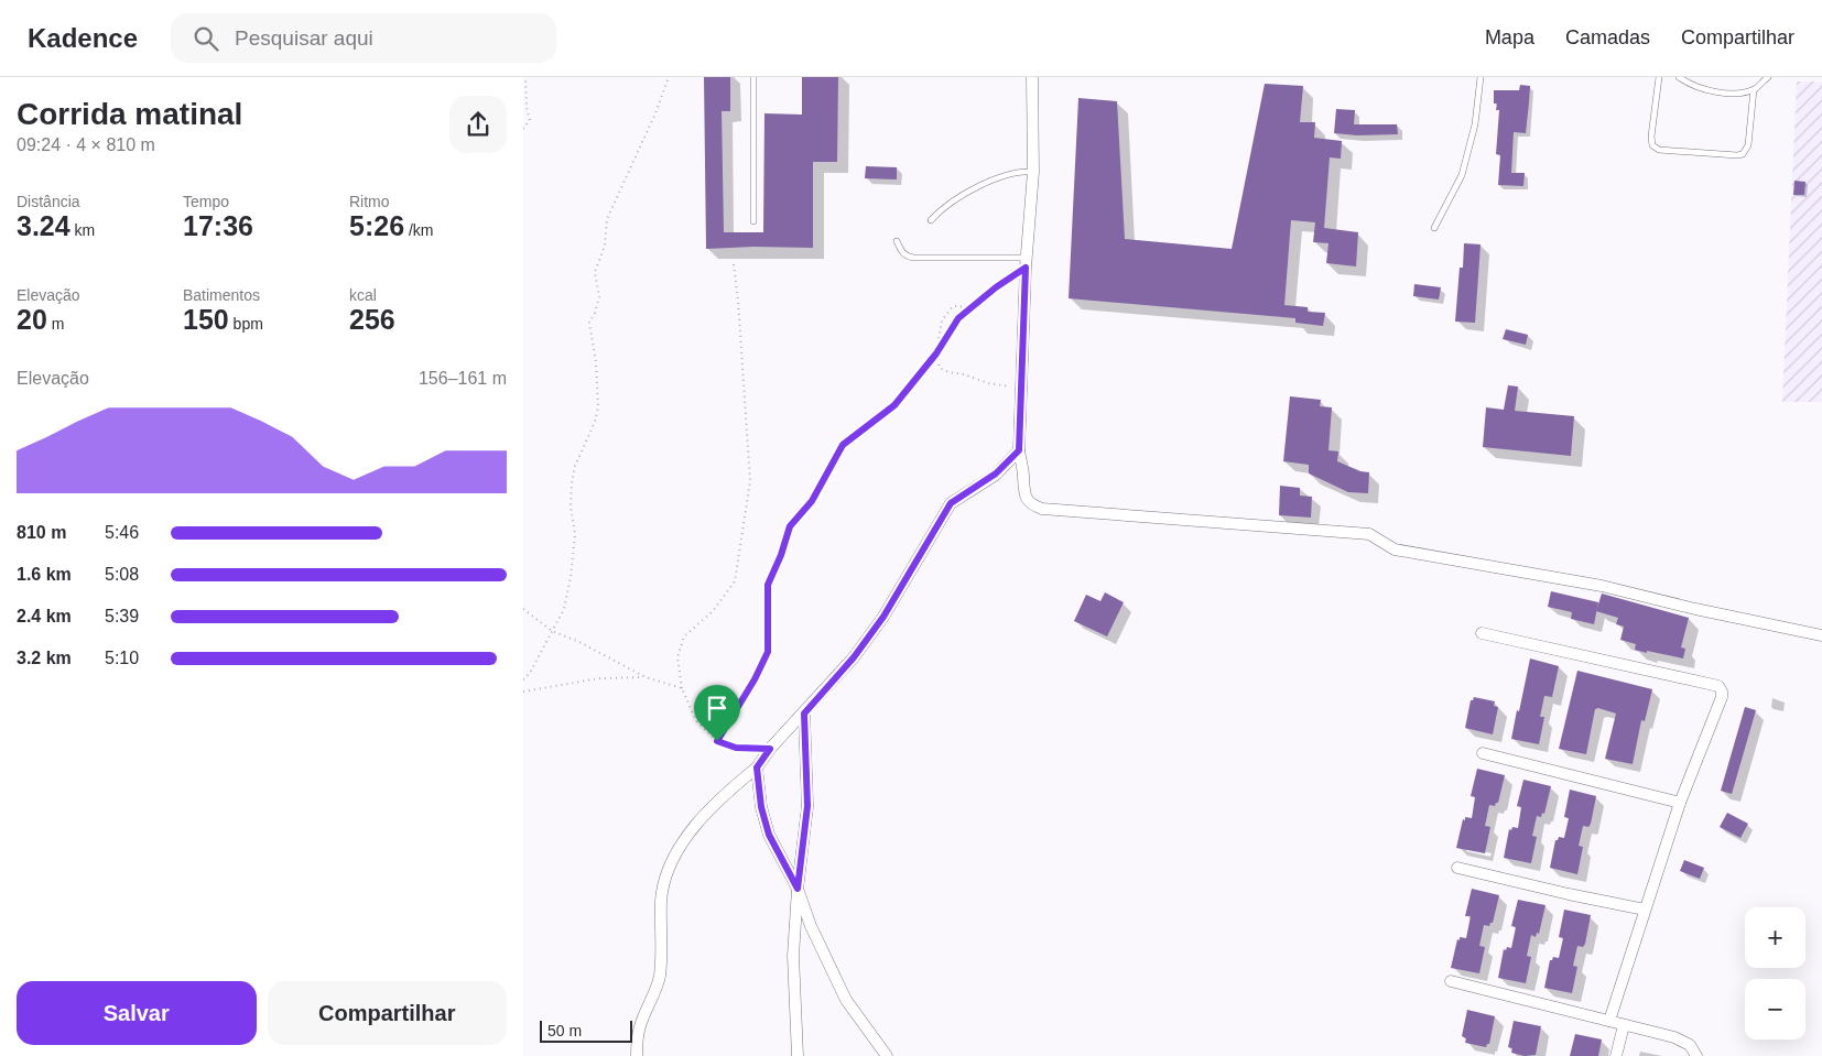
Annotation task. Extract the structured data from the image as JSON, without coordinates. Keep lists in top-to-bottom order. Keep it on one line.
{"scale_bar":"50 m","page":{"header":"Kadence","search":"Pesquisar aqui","nav":["Mapa","Camadas","Compartilhar"],"heading":["Corrida matinal","09:24 · 4 × 810 m"],"stats":[["Distância","3.24 km"],["Tempo","17:36"],["Ritmo","5:26 /km"],["Elevação","20 m"],["Batimentos","150 bpm"],["kcal","256"]],"chart":["Elevação","156–161 m"],"list":[{"name":"810 m","note":"5:46"},{"name":"1.6 km","note":"5:08"},{"name":"2.4 km","note":"5:39"},{"name":"3.2 km","note":"5:10"}],"map_buttons":["+","−"],"buttons":["Salvar","Compartilhar"],"scale":"50 m"}}
